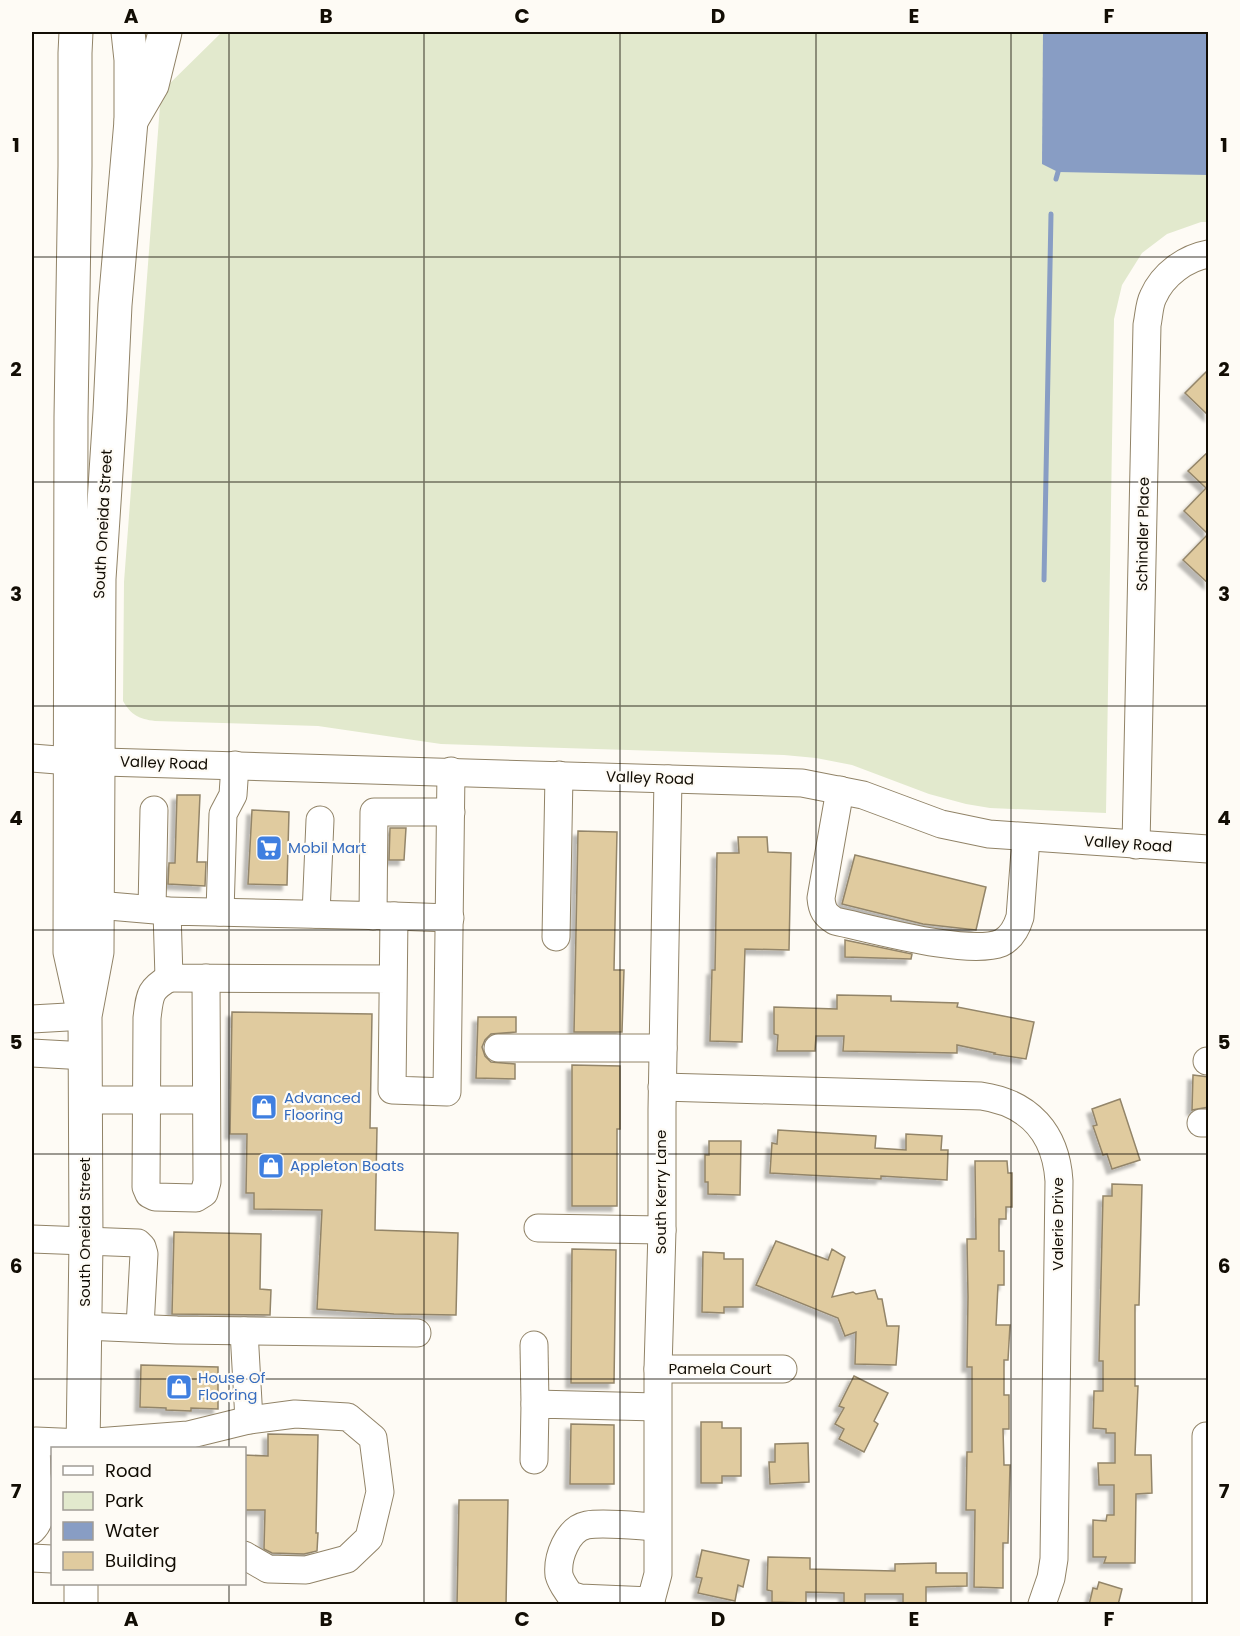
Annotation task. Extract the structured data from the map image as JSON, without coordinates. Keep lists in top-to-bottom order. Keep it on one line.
{"streets":{"main road":["South Oneida Street"],"street":["Schindler Place","Valley Road","South Kerry Lane","Valerie Drive","Pamela Court"]},"crossings":[["South Oneida Street","Valley Road"],["Schindler Place","Valley Road"],["Valley Road","South Kerry Lane"],["South Kerry Lane","Valerie Drive"],["South Kerry Lane","Pamela Court"]],"places":{"supermarket":["Mobil Mart"],"shop":["Advanced Flooring","Appleton Boats","House Of Flooring"]},"legend":["Road","Park","Water","Building"],"grid":{"columns":["A","B","C","D","E","F"],"rows":["1","2","3","4","5","6","7"]}}
